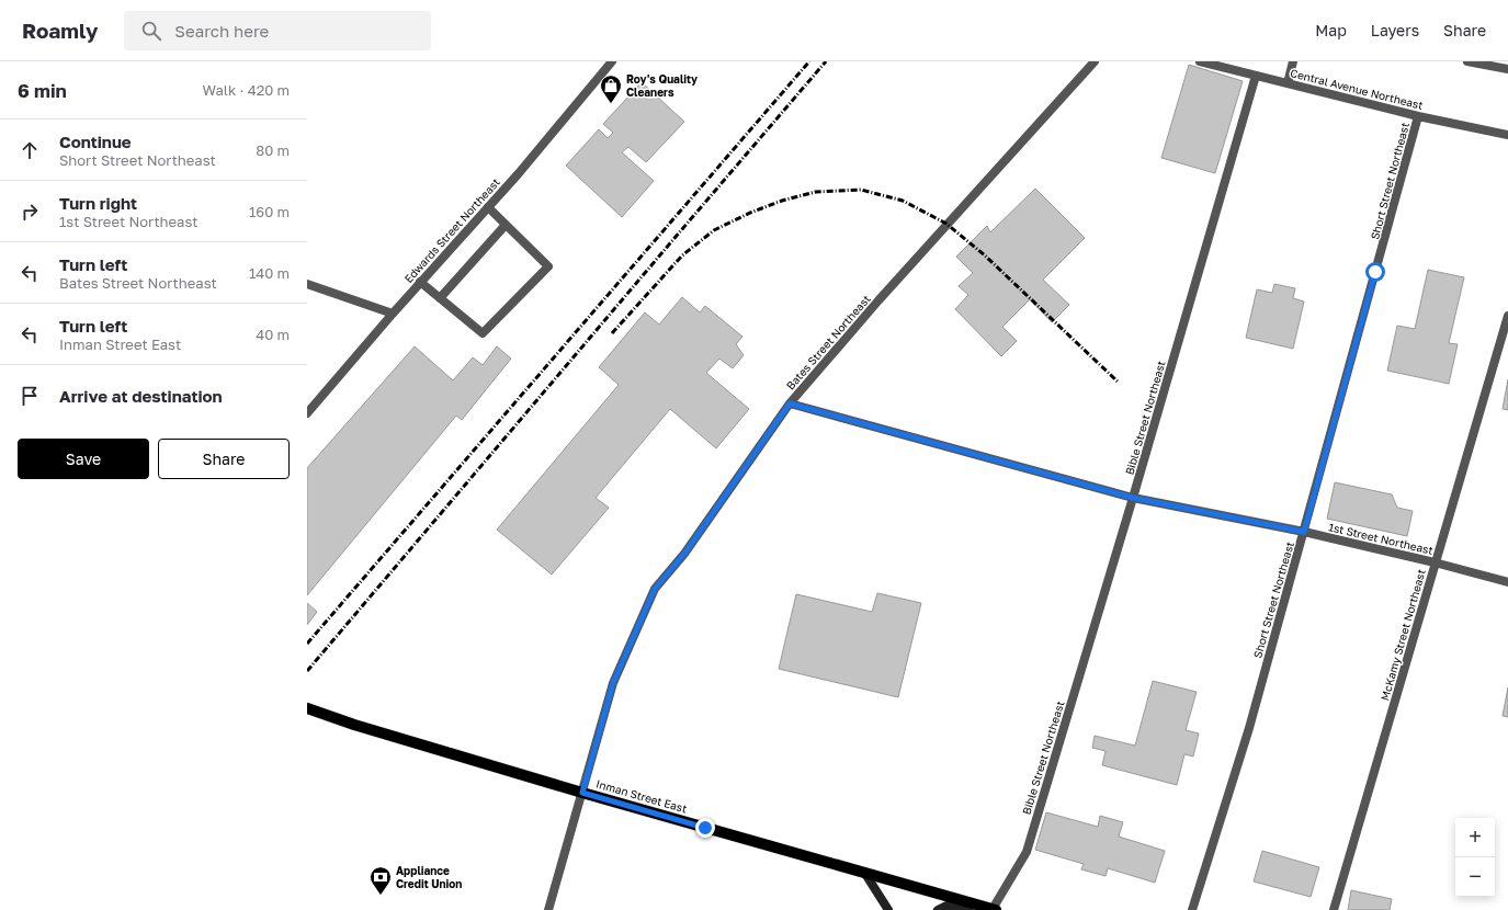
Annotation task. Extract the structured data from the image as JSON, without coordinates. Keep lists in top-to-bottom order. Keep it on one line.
{"streets":{"main road":["Inman Street East"],"street":["Central Avenue Northeast","Short Street Northeast","Edwards Street Northeast","Bates Street Northeast","Bible Street Northeast","1st Street Northeast","McKamy Street Northeast"]},"crossings":[["Central Avenue Northeast","Short Street Northeast"],["Central Avenue Northeast","Bible Street Northeast"],["Short Street Northeast","1st Street Northeast"],["Bates Street Northeast","1st Street Northeast"],["Bates Street Northeast","Inman Street East"],["Bible Street Northeast","1st Street Northeast"],["Bible Street Northeast","Inman Street East"],["1st Street Northeast","McKamy Street Northeast"]],"places":{"shop":["Roy's Quality Cleaners"],"bank":["Appliance Credit Union"]},"page":{"header":"Roamly","search":"Search here","nav":["Map","Layers","Share"],"heading":["6 min","Walk · 420 m"],"list":[["Continue","Short Street Northeast","80 m"],["Turn right","1st Street Northeast","160 m"],["Turn left","Bates Street Northeast","140 m"],["Turn left","Inman Street East","40 m"],"Arrive at destination"],"buttons":["Save","Share"],"map_buttons":["+","−"]}}
